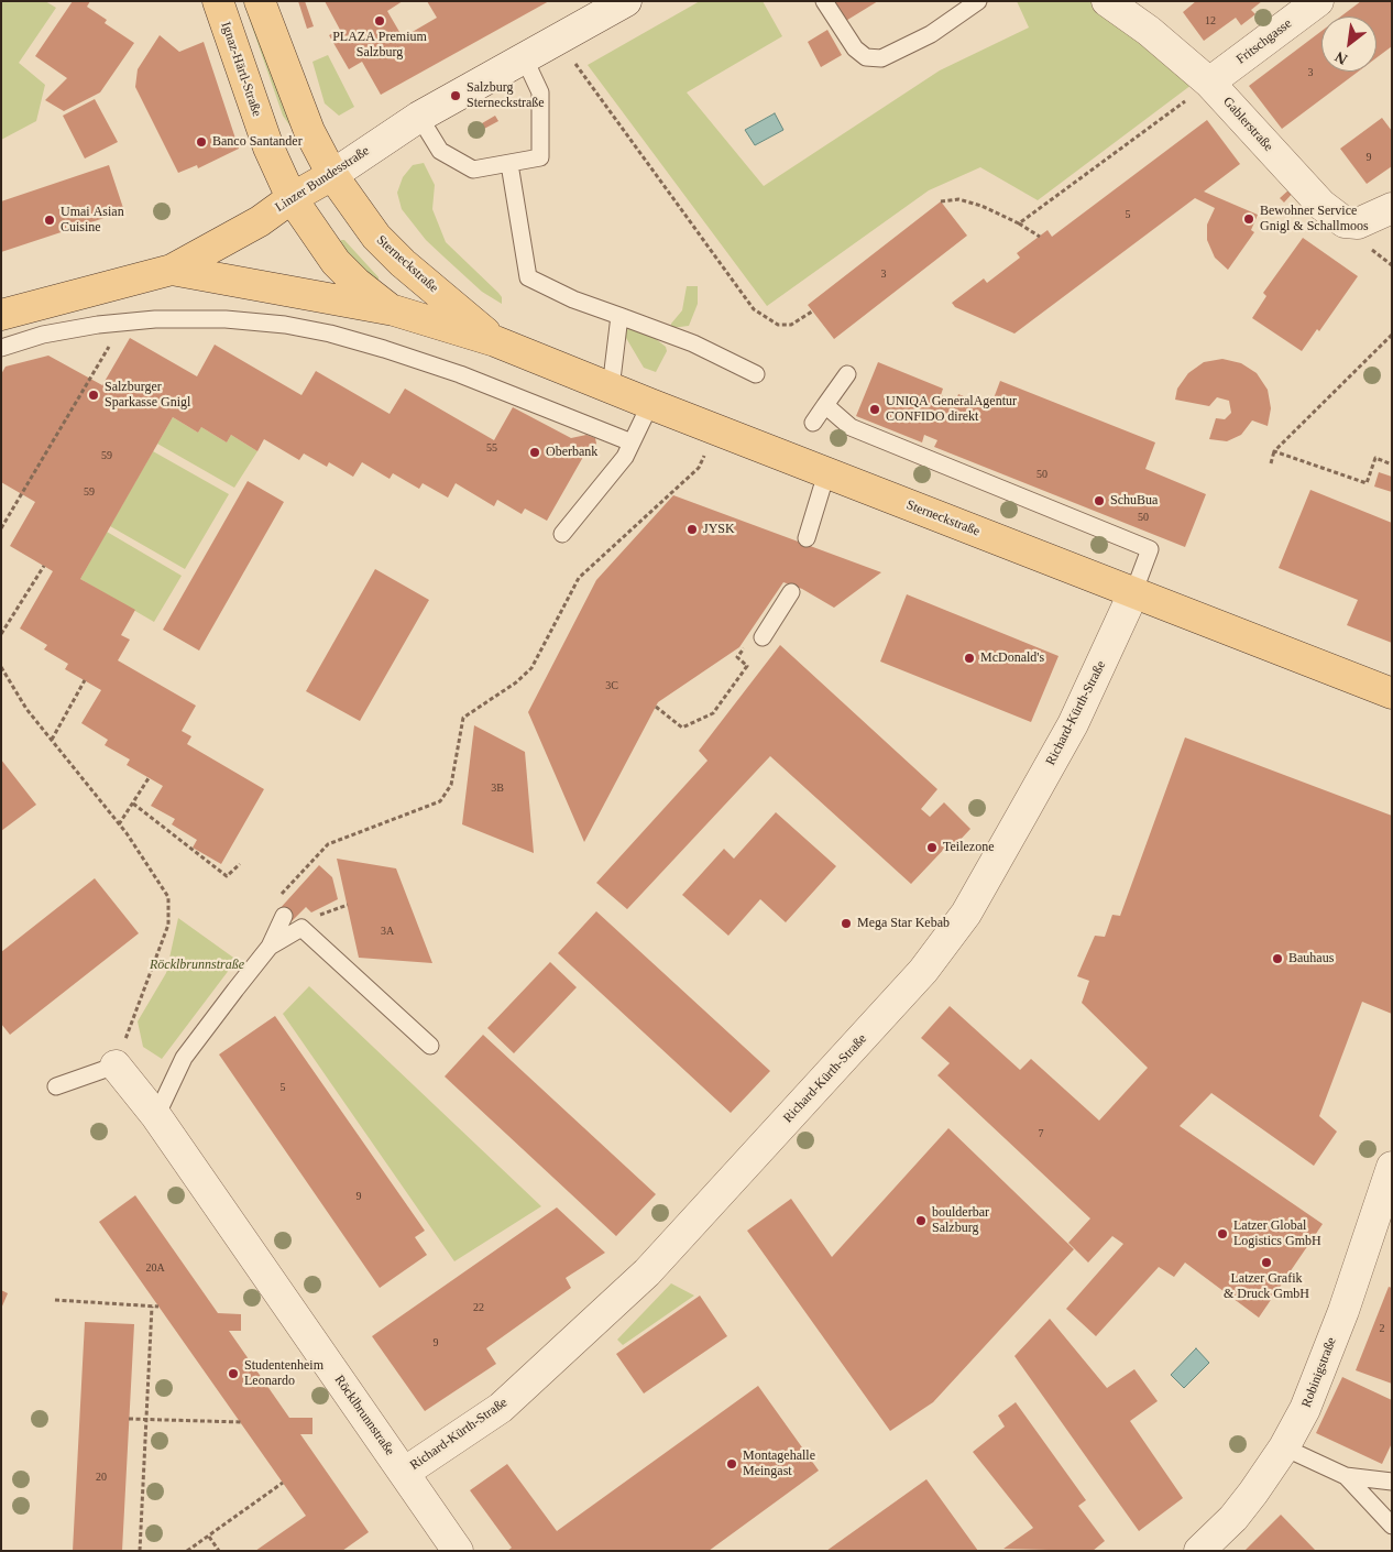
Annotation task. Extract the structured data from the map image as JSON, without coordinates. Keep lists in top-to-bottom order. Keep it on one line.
{"streets":{"main road":["Ignaz-Härtl-Straße","Linzer Bundesstraße","Sterneckstraße"],"street":["Fritschgasse","Gablerstraße","Richard-Kürth-Straße","Robinigstraße","Röcklbrunnstraße"]},"crossings":[["Fritschgasse","Gablerstraße"],["Ignaz-Härtl-Straße","Linzer Bundesstraße"],["Ignaz-Härtl-Straße","Sterneckstraße"],["Linzer Bundesstraße","Sterneckstraße"],["Sterneckstraße","Richard-Kürth-Straße"],["Richard-Kürth-Straße","Röcklbrunnstraße"]],"parks":["Röcklbrunnstraße"],"places":["PLAZA Premium Salzburg","Salzburg Sterneckstraße","Banco Santander","Bewohner Service Gnigl & Schallmoos","Umai Asian Cuisine","Salzburger Sparkasse Gnigl","UNIQA GeneralAgentur CONFIDO direkt","Oberbank","SchuBua","JYSK","McDonald's","Teilezone","Mega Star Kebab","Bauhaus","boulderbar Salzburg","Latzer Global Logistics GmbH","Latzer Grafik & Druck GmbH","Studentenheim Leonardo","Montagehalle Meingast"],"house_numbers":["12","3","9","5","3","55","59","50","59","50","3C","3B","3A","5","7","9","20A","22","2","9","20"],"north":"bottom left"}
